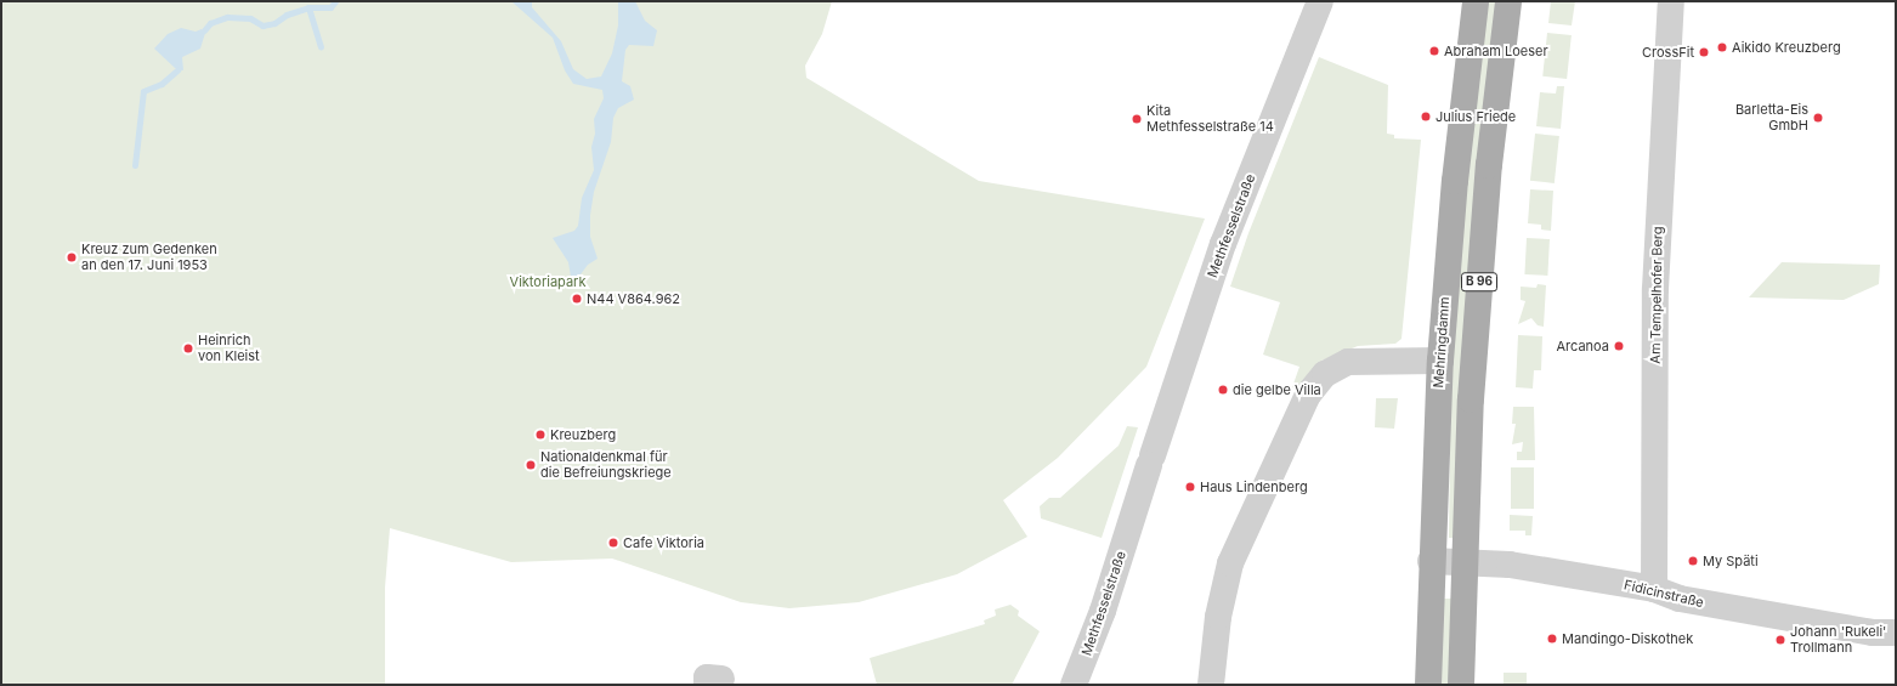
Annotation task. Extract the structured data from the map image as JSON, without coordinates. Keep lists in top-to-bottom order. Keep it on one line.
{"streets":{"main road":["B 96","Mehringdamm"],"street":["Methfesselstraße","Am Tempelhofer Berg","Fidicinstraße"]},"crossings":[["B 96","Fidicinstraße"],["Am Tempelhofer Berg","Fidicinstraße"],["Mehringdamm","Fidicinstraße"]],"parks":["Viktoriapark"],"places":["Aikido Kreuzberg","Abraham Loeser","CrossFit","Julius Friede","Barletta-Eis GmbH","Kita Methfesselstraße 14","Kreuz zum Gedenken an den 17. Juni 1953","N44 V864.962","Arcanoa","Heinrich von Kleist","die gelbe Villa","Kreuzberg","Nationaldenkmal für die Befreiungskriege","Haus Lindenberg","Cafe Viktoria","My Späti","Mandingo-Diskothek","Johann 'Rukeli' Trollmann"]}
